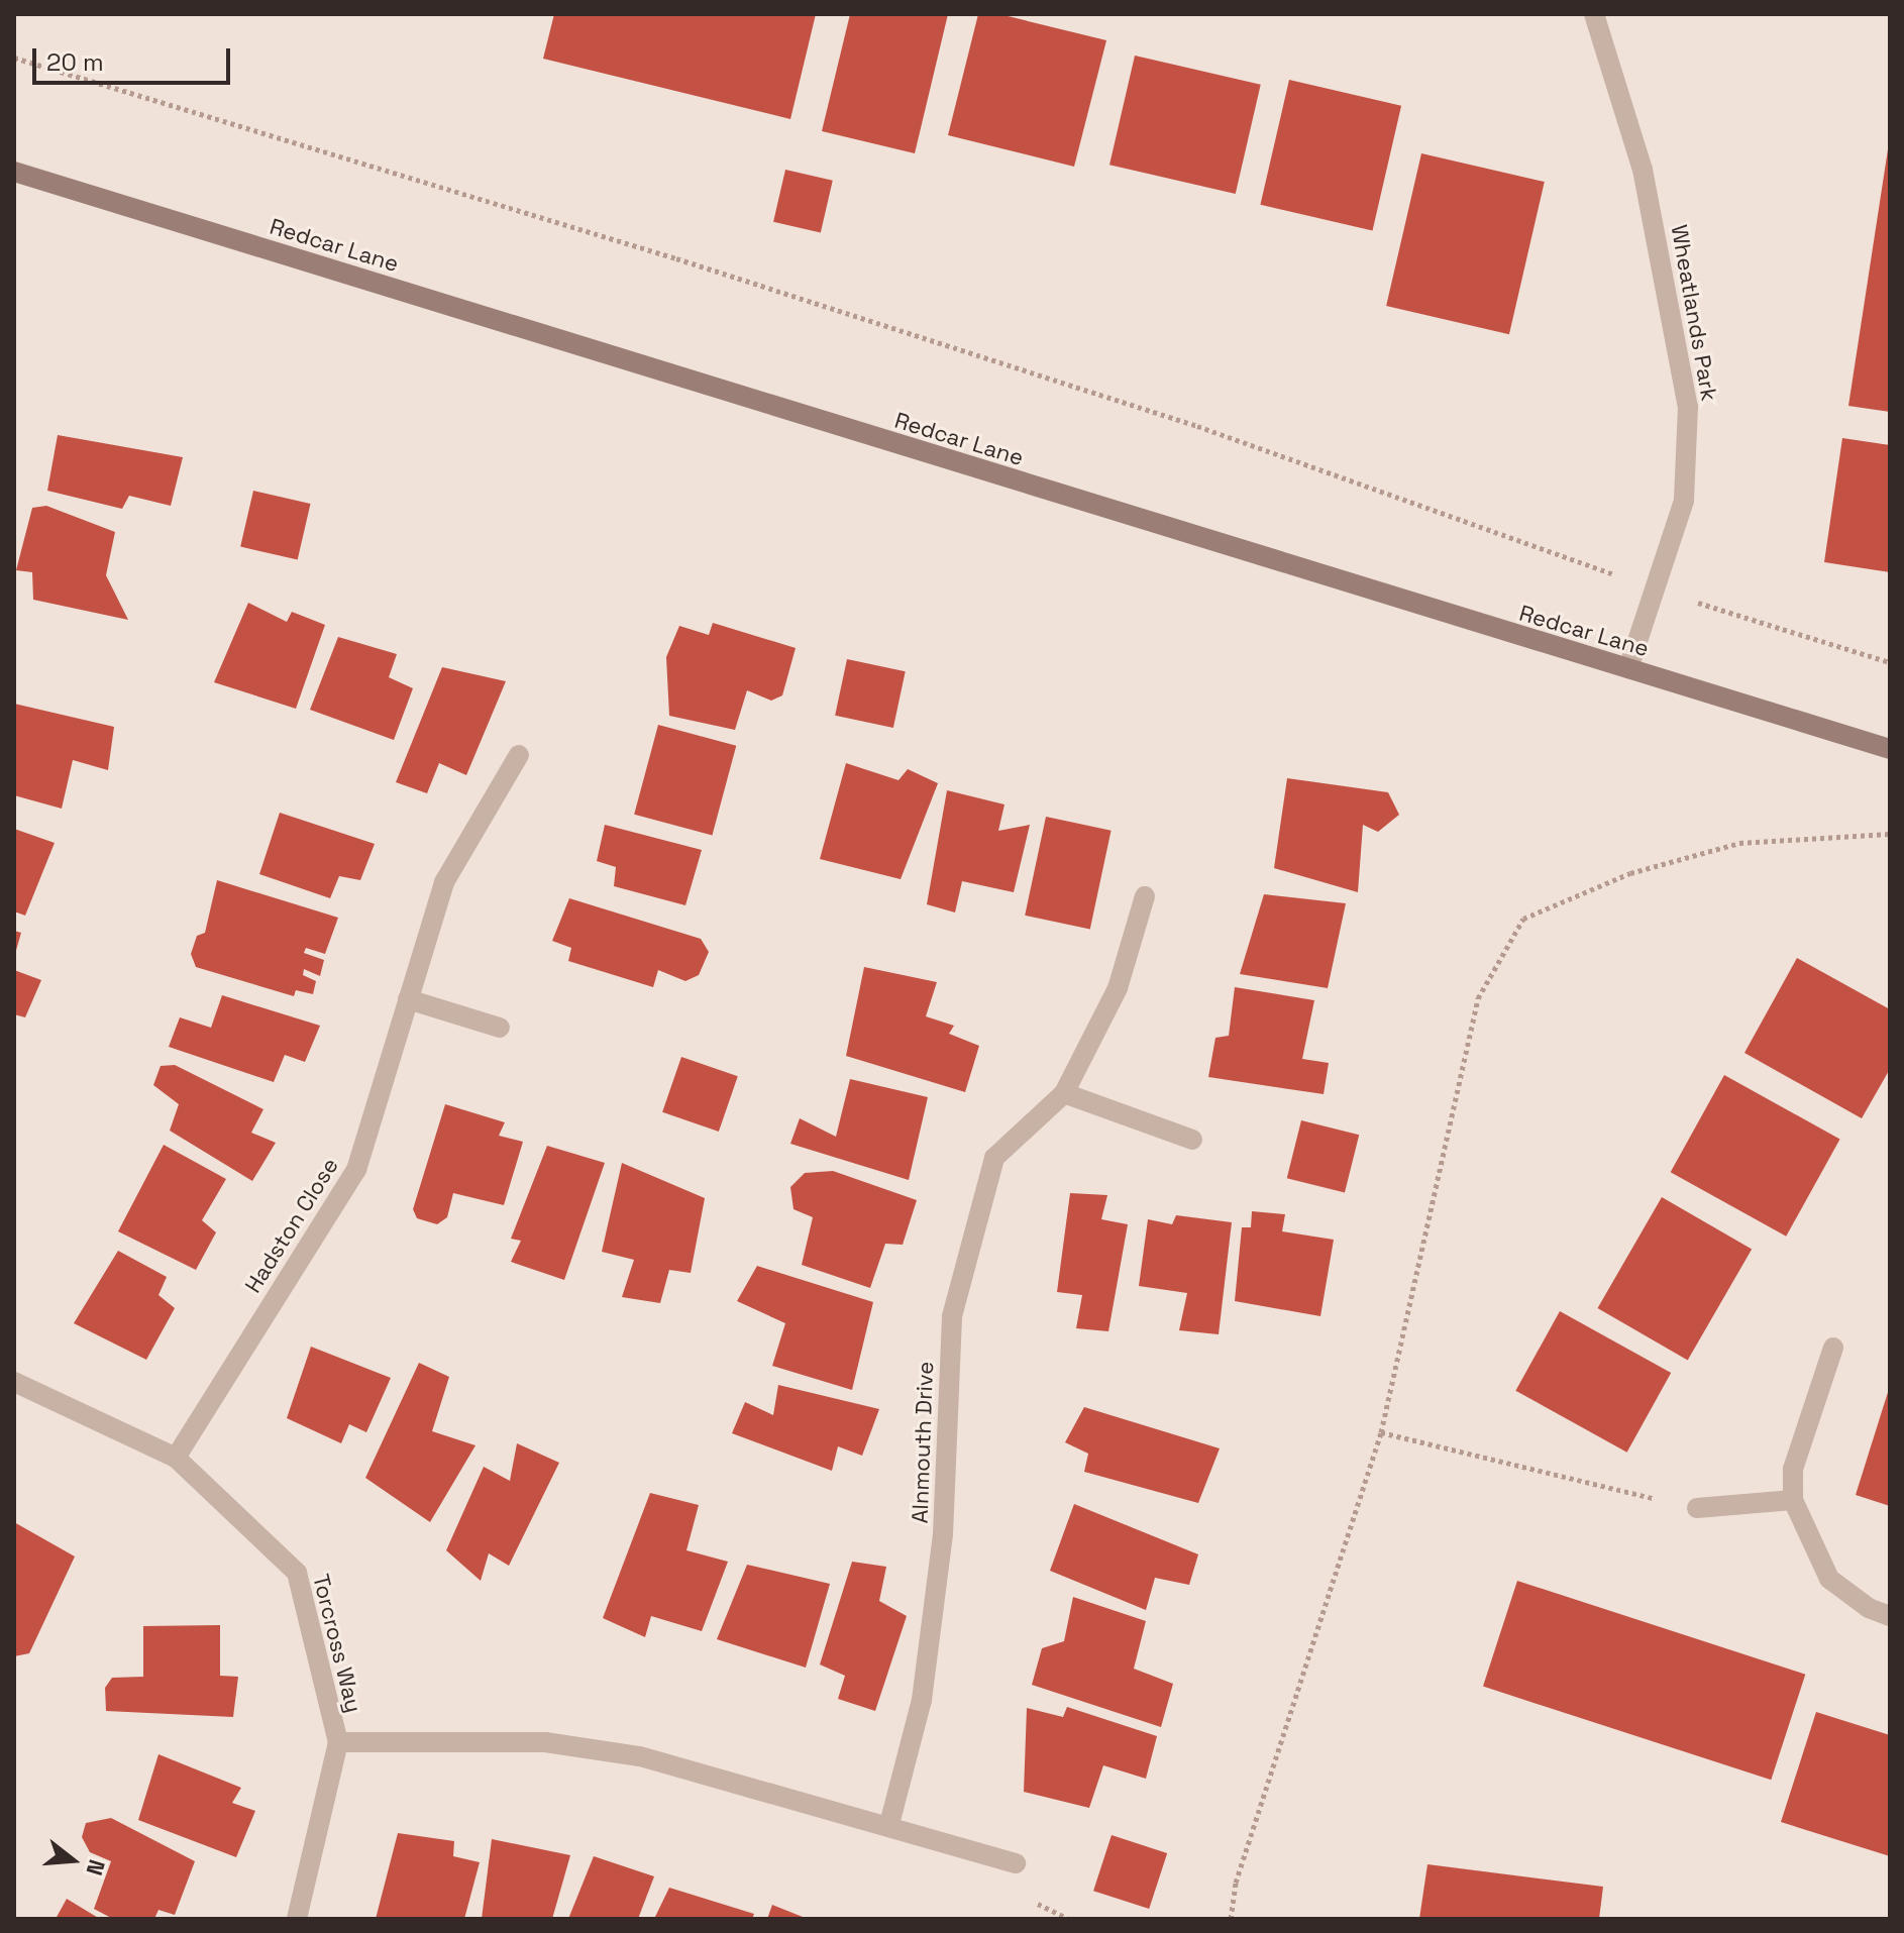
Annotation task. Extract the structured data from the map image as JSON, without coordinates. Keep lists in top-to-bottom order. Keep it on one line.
{"streets":{"main road":["Redcar Lane"],"street":["Wheatlands Park","Hadston Close","Alnmouth Drive","Torcross Way"]},"crossings":[["Redcar Lane","Wheatlands Park"],["Hadston Close","Torcross Way"]],"scale_bar":"20 m","north":"right"}
